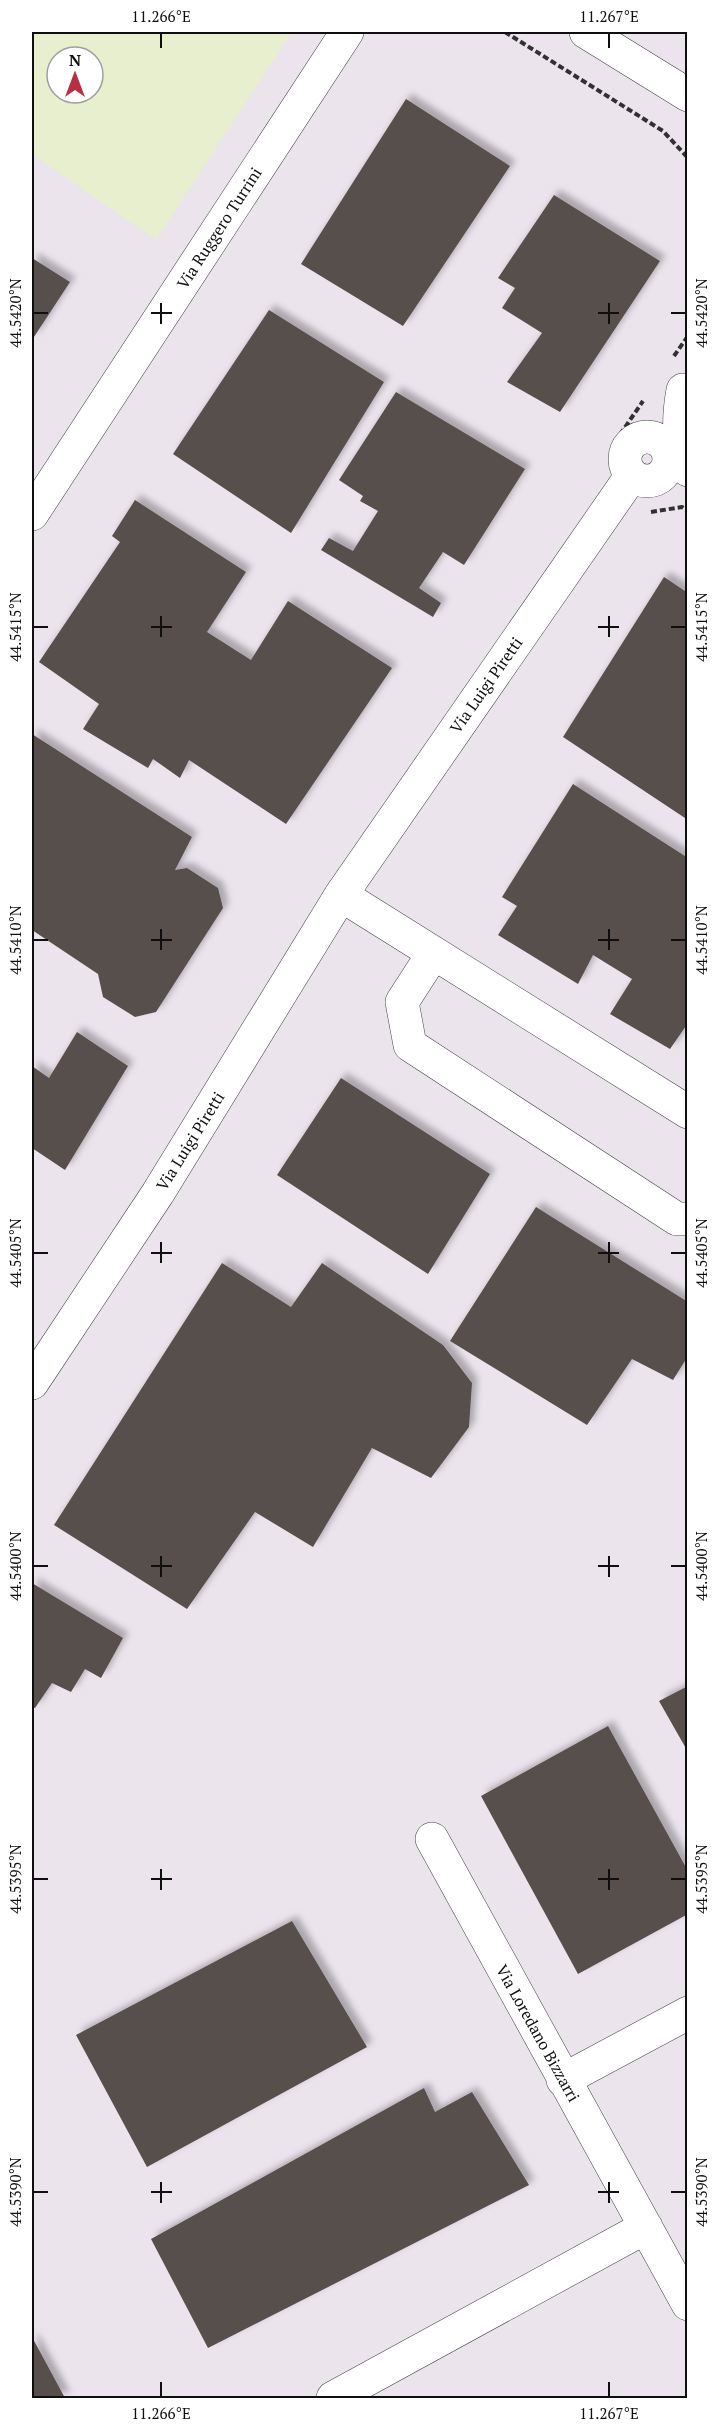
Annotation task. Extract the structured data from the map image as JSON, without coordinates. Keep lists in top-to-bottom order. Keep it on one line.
{"streets":{"street":["Via Ruggero Turrini","Via Luigi Piretti","Via Loredano Bizzarri"]},"north":"top","coordinates":["11.266°E","11.267°E","44.5420°N","44.5415°N","44.5410°N","44.5405°N","44.5400°N","44.5395°N","44.5390°N"]}
